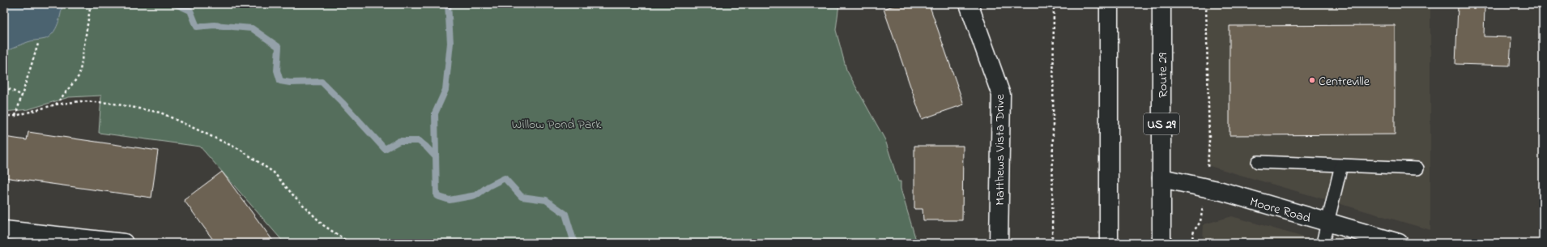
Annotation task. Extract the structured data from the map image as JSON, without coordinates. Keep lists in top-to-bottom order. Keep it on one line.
{"streets":{"street":["Route 29","US 29","Matthews Vista Drive","Moore Road"]},"crossings":[["Route 29","Moore Road"]],"parks":["Willow Pond Park"],"places":["Centreville"]}
